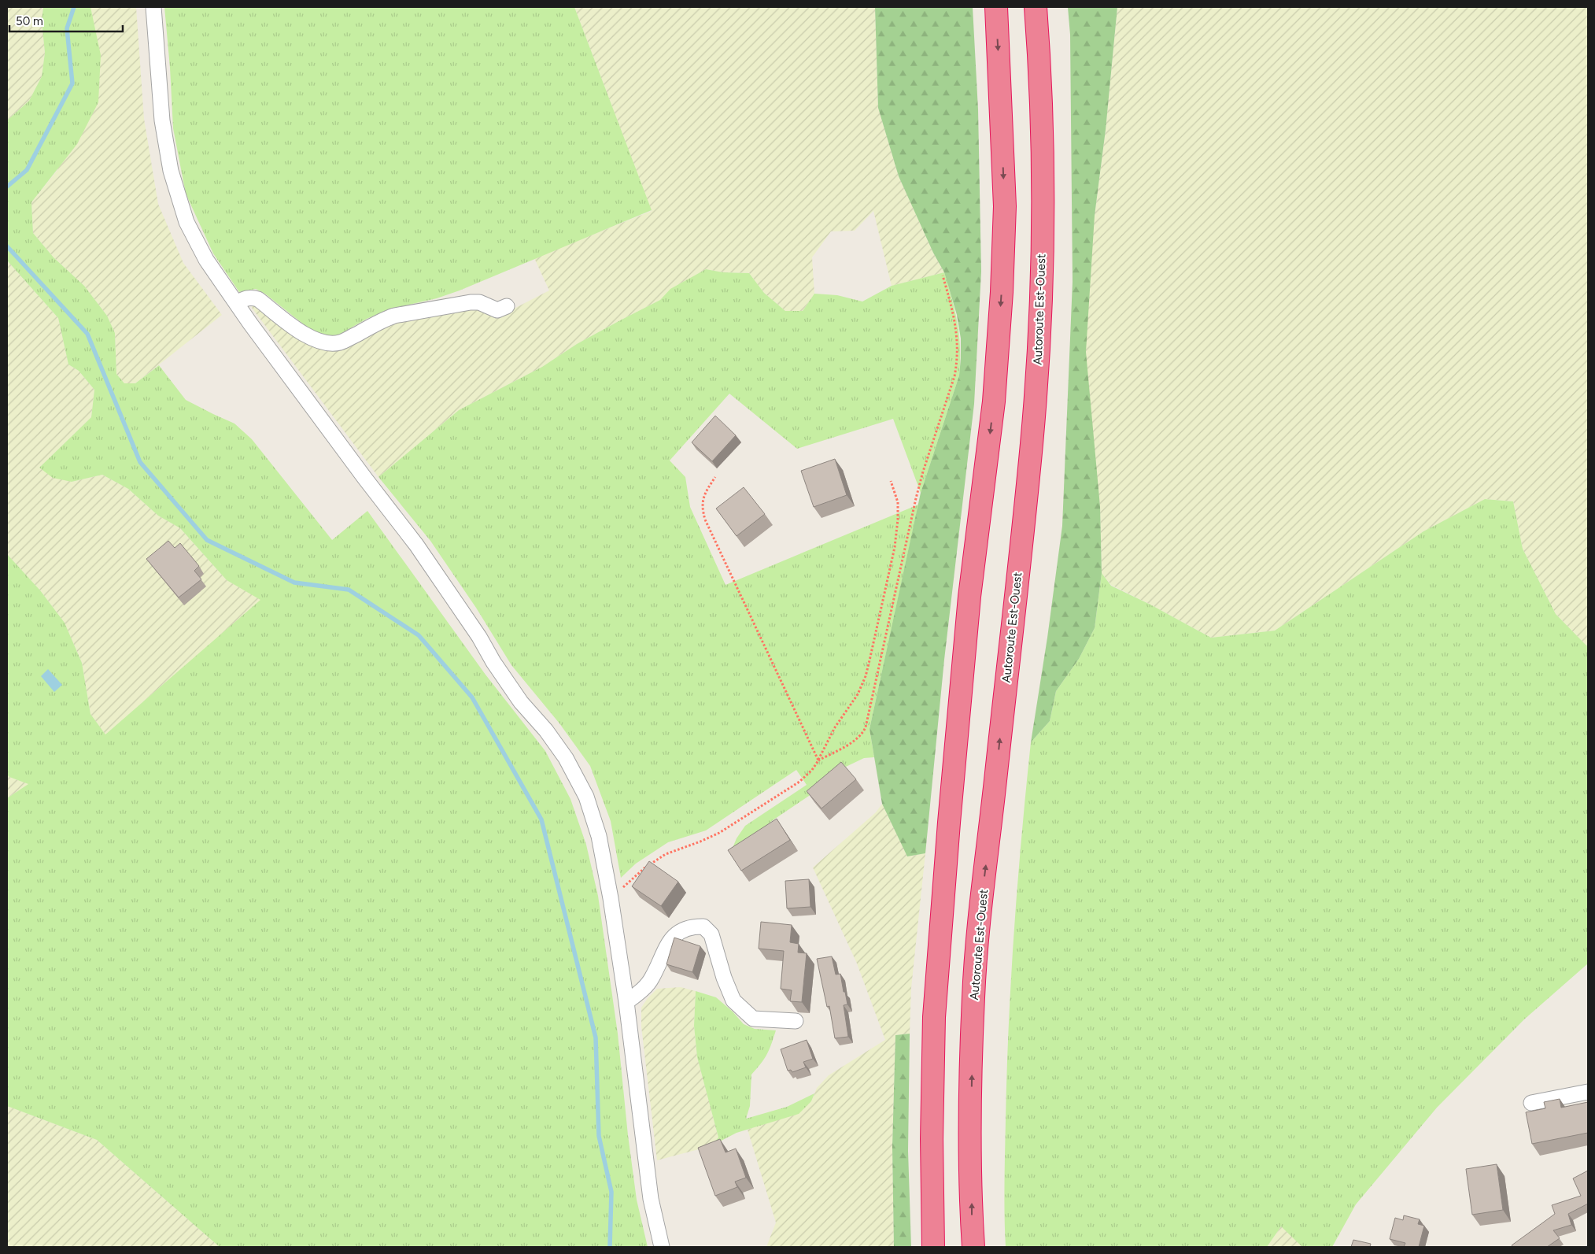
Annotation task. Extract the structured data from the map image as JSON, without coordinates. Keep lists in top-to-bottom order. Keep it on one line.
{"streets":{"highway":["Autoroute Est-Ouest"]},"scale_bar":"50 m"}
